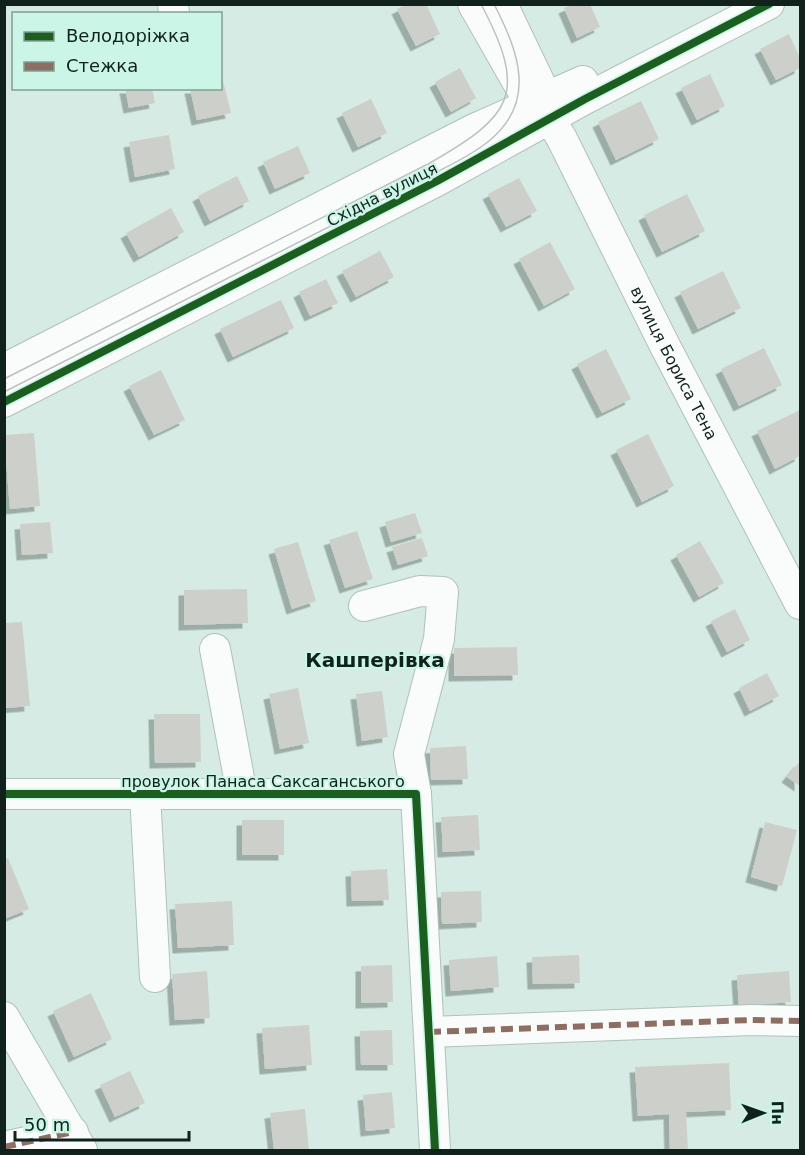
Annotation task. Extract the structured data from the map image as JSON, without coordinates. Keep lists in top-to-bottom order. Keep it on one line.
{"streets":{"street":["Східна вулиця","вулиця Бориса Тена","провулок Панаса Саксаганського"]},"crossings":[["Східна вулиця","вулиця Бориса Тена"]],"districts":["Кашперівка"],"legend":["Велодоріжка","Стежка"],"scale_bar":"50 m","north":"right"}
